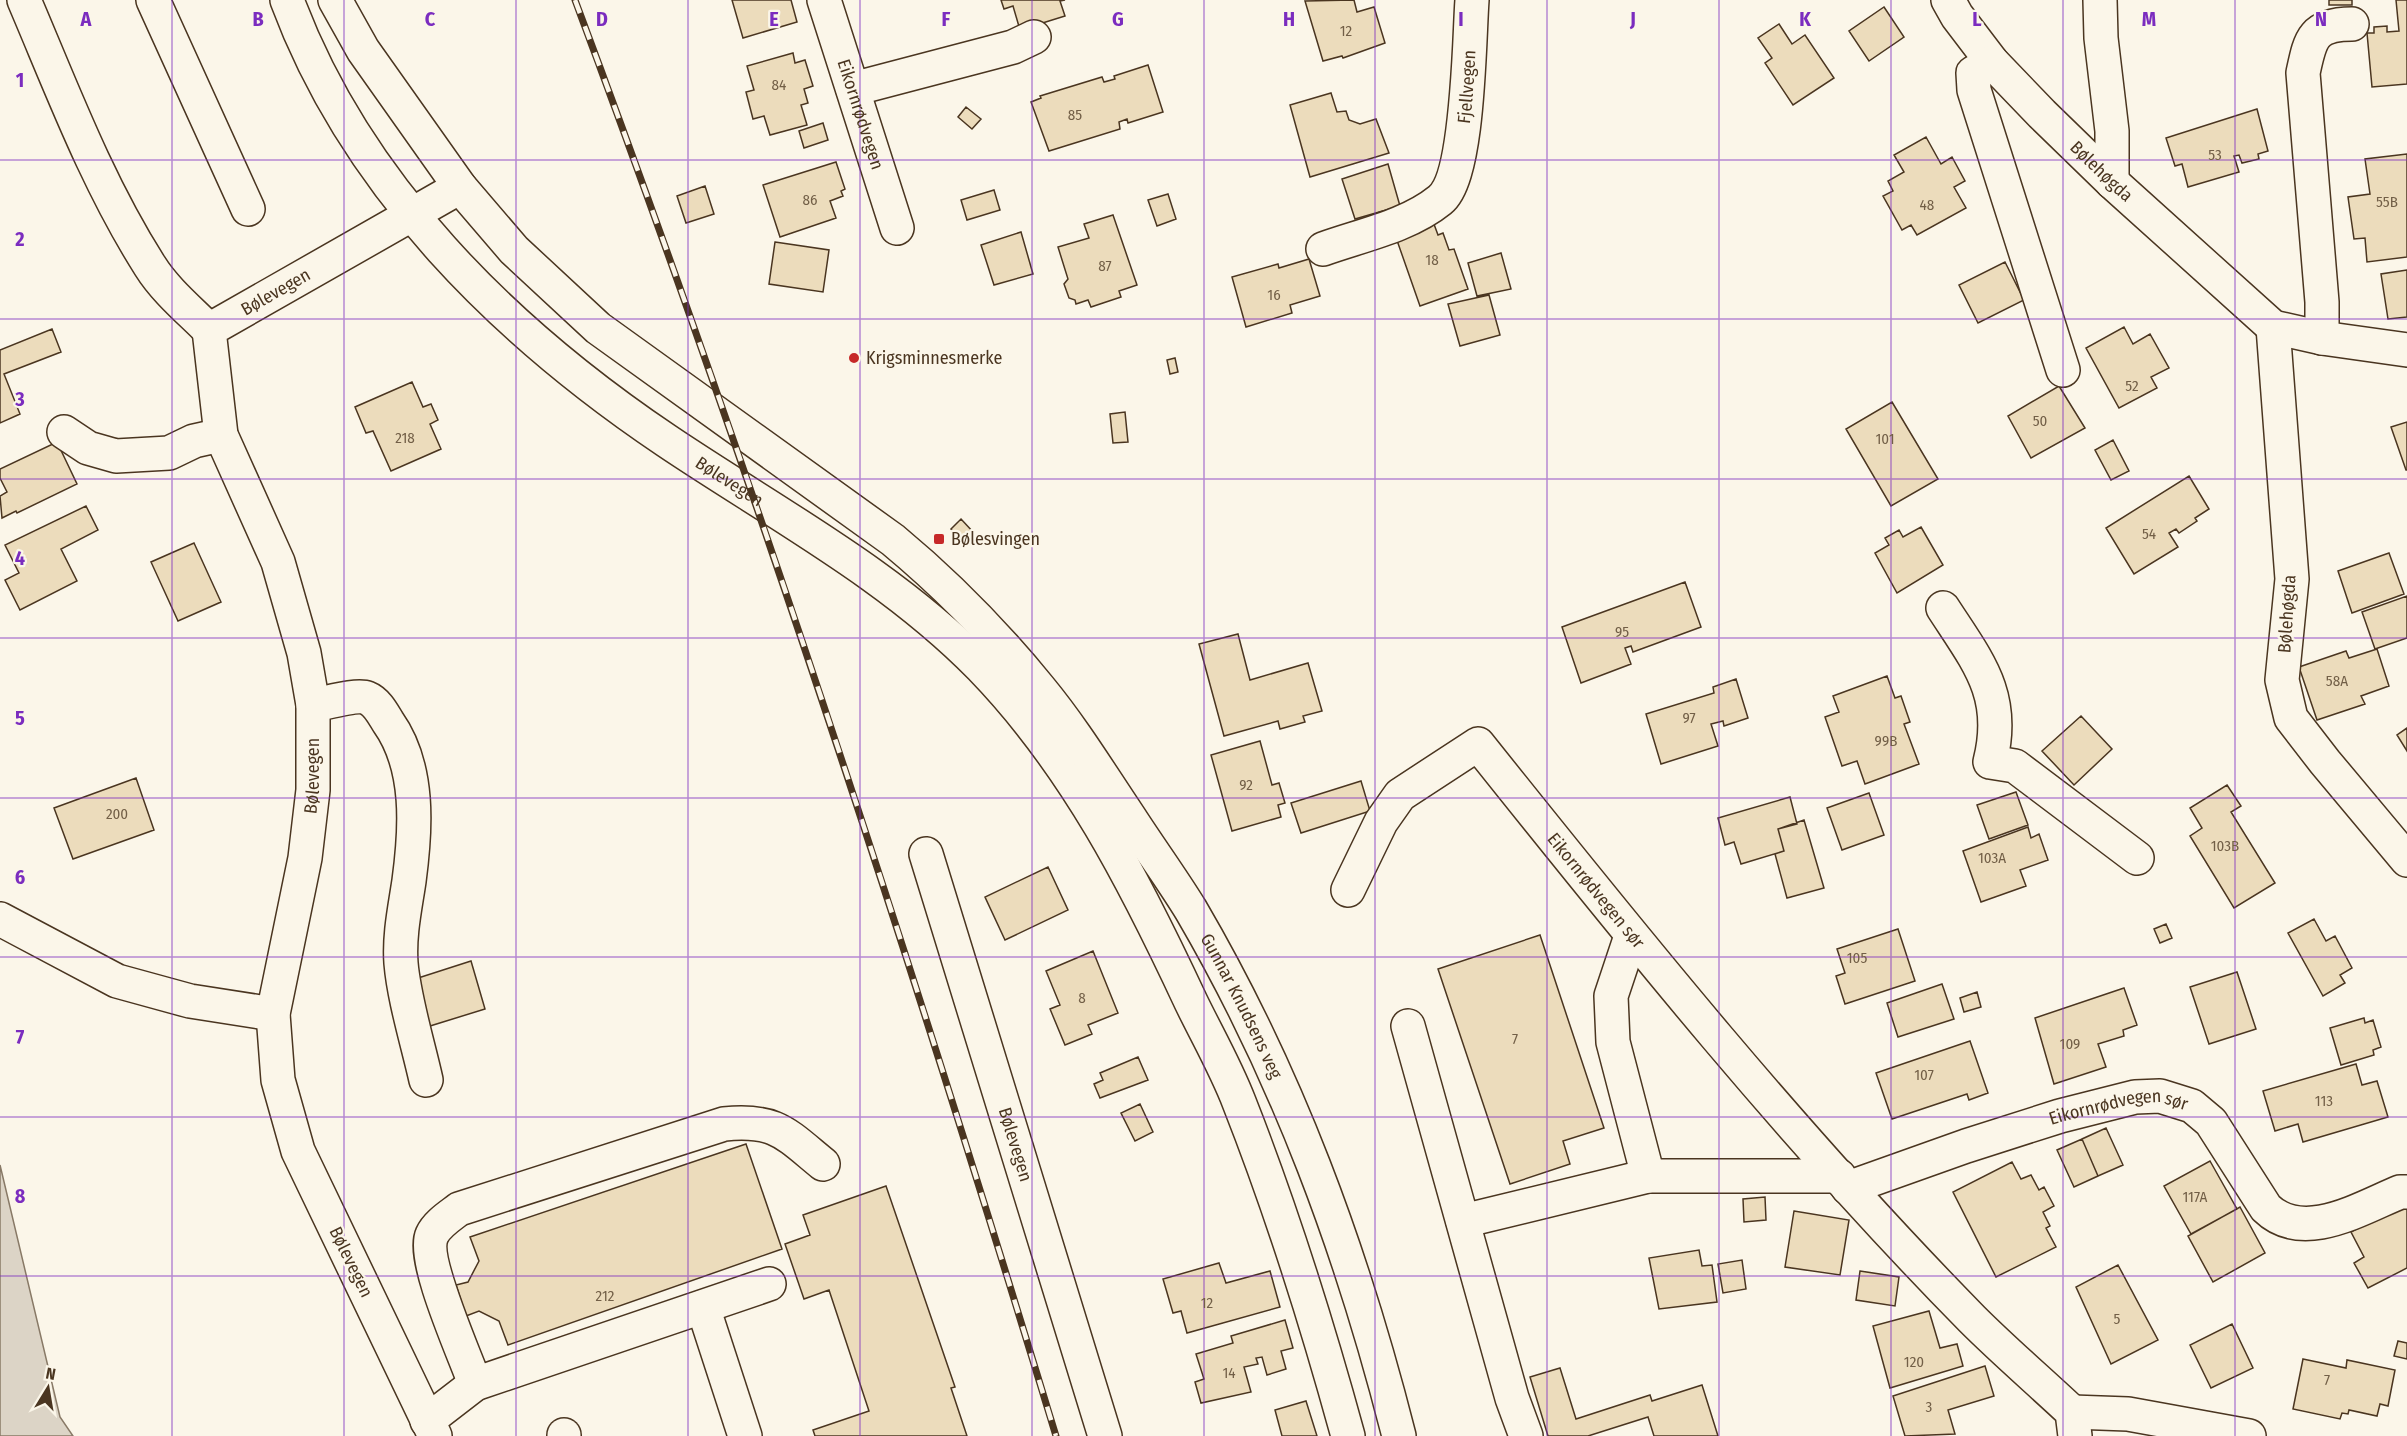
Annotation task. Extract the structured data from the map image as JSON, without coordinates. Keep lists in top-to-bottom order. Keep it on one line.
{"streets":{"street":["Fjellvegen","Eikornrødvegen","Bølehøgda","Bølevegen","Eikornrødvegen sør","Gunnar Knudsens veg"]},"crossings":[["Bølevegen","Gunnar Knudsens veg"]],"places":{"other":["Krigsminnesmerke"],"transit":["Bølesvingen"]},"house_numbers":["12","84","85","53","86","55B","48","18","87","16","52","50","218","101","54","95","58A","97","99B","92","200","103B","103A","105","8","7","109","107","113","117A","212","12","5","120","14","7","3"],"north":"top","grid":{"columns":["A","B","C","D","E","F","G","H","I","J","K","L","M","N"],"rows":["1","2","3","4","5","6","7","8"]}}
